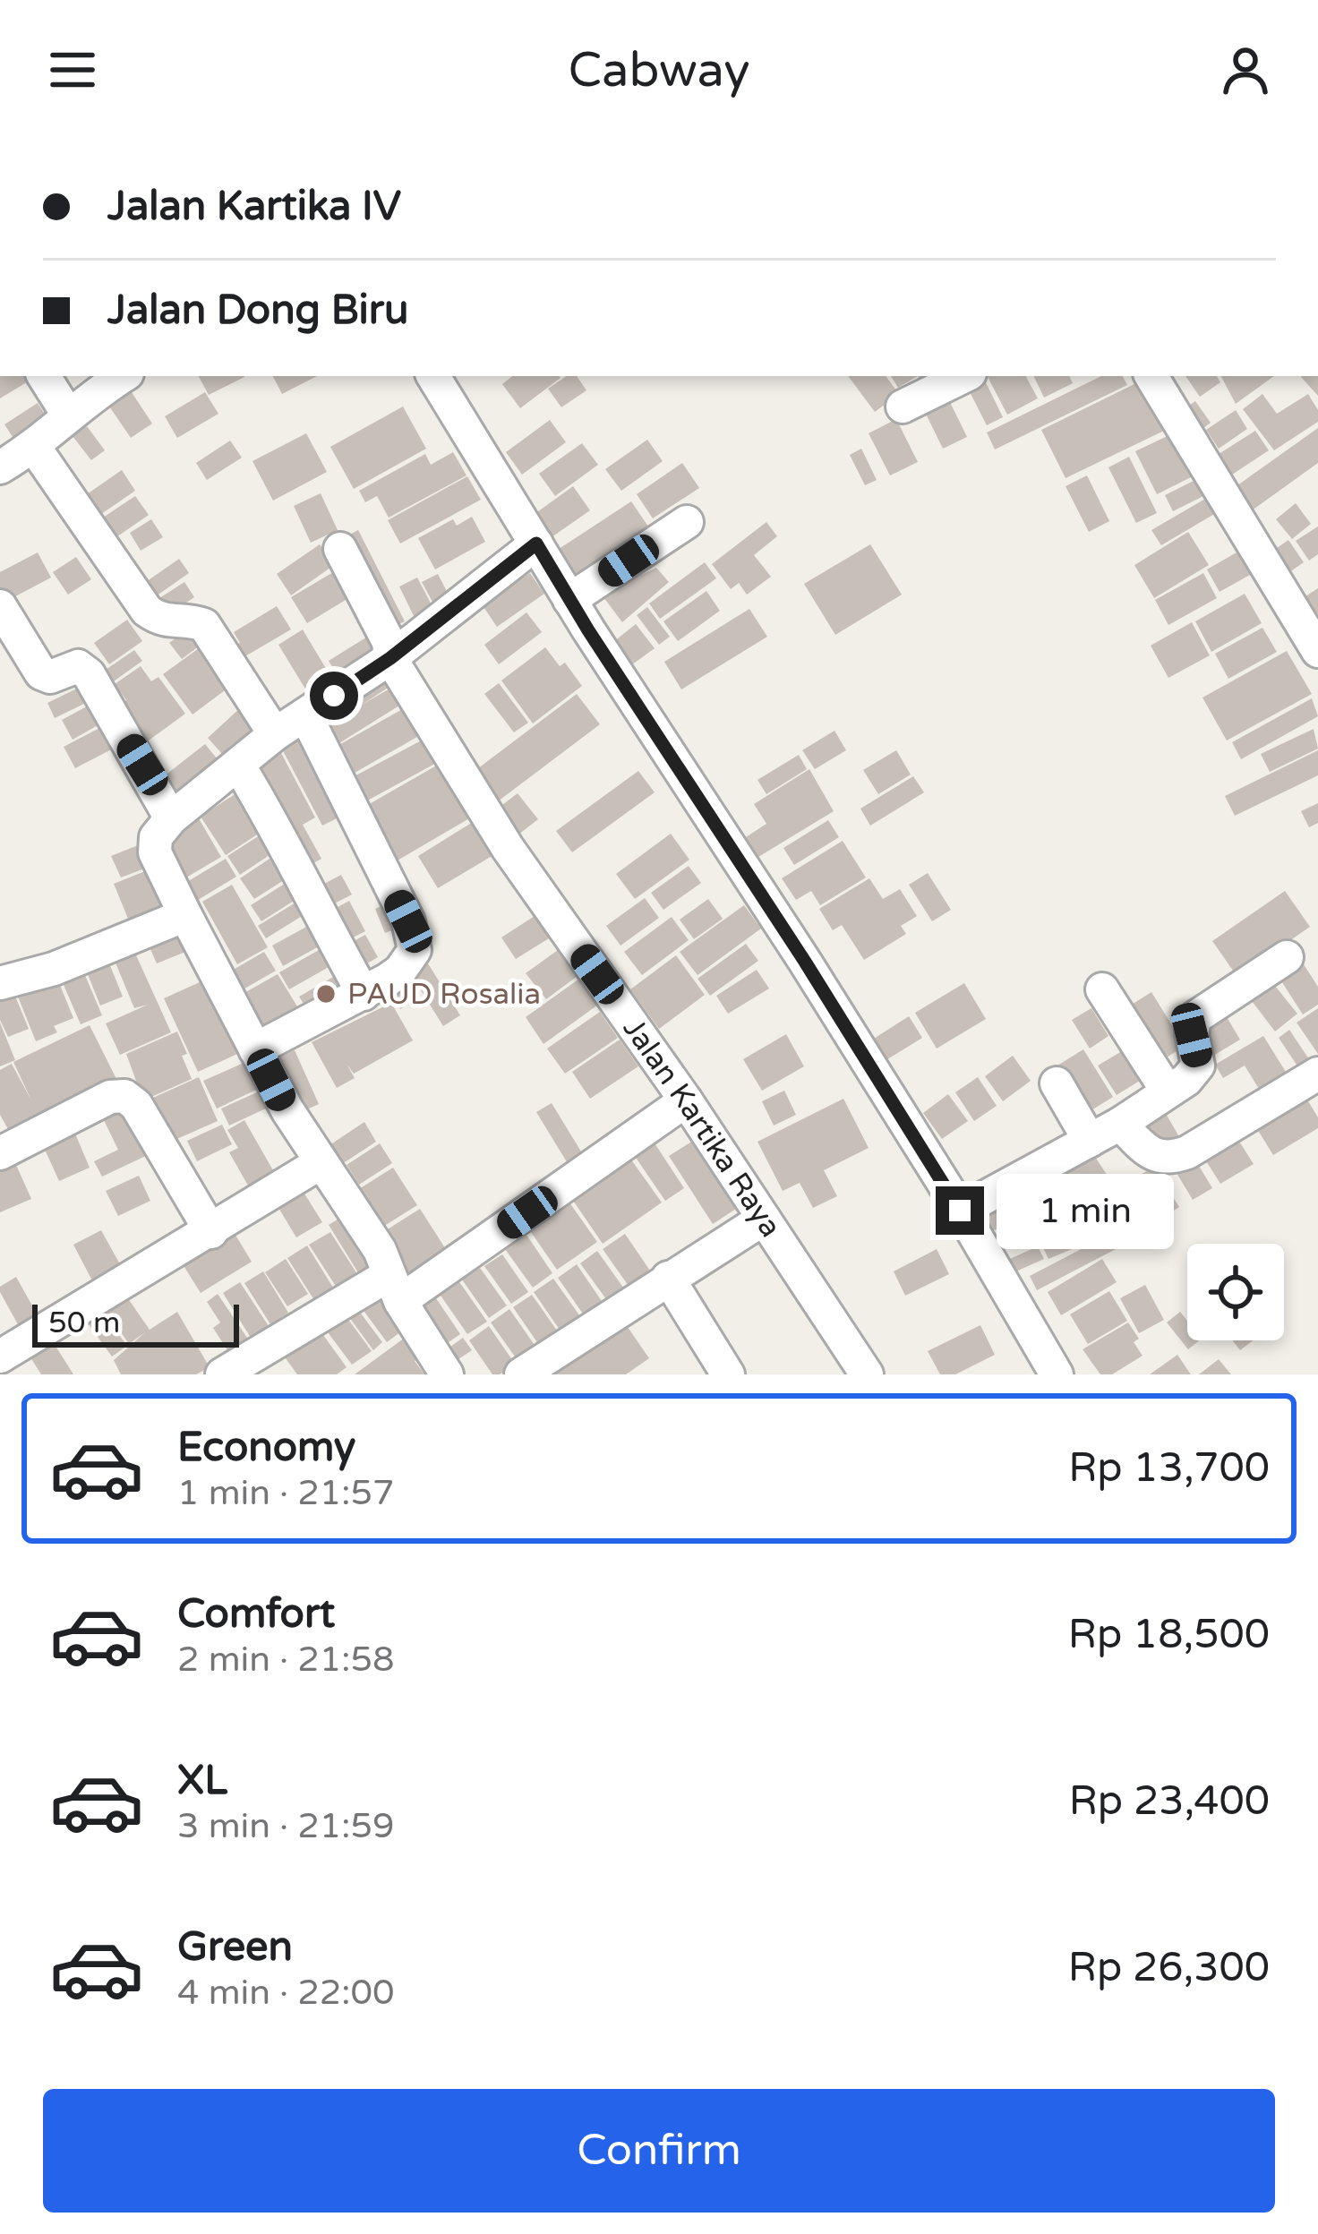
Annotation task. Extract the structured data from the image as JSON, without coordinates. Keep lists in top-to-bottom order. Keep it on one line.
{"streets":{"street":["Jalan Kartika Raya"]},"places":["PAUD Rosalia"],"scale_bar":"50 m","page":{"header":"Cabway","banner":["Jalan Kartika IV","Jalan Dong Biru"],"bubble":"1 min","scale":"50 m","list":[{"name":"Economy","note":"1 min · 21:57","value":"Rp 13,700"},{"name":"Comfort","note":"2 min · 21:58","value":"Rp 18,500"},{"name":"XL","note":"3 min · 21:59","value":"Rp 23,400"},{"name":"Green","note":"4 min · 22:00","value":"Rp 26,300"}],"buttons":"Confirm"}}
